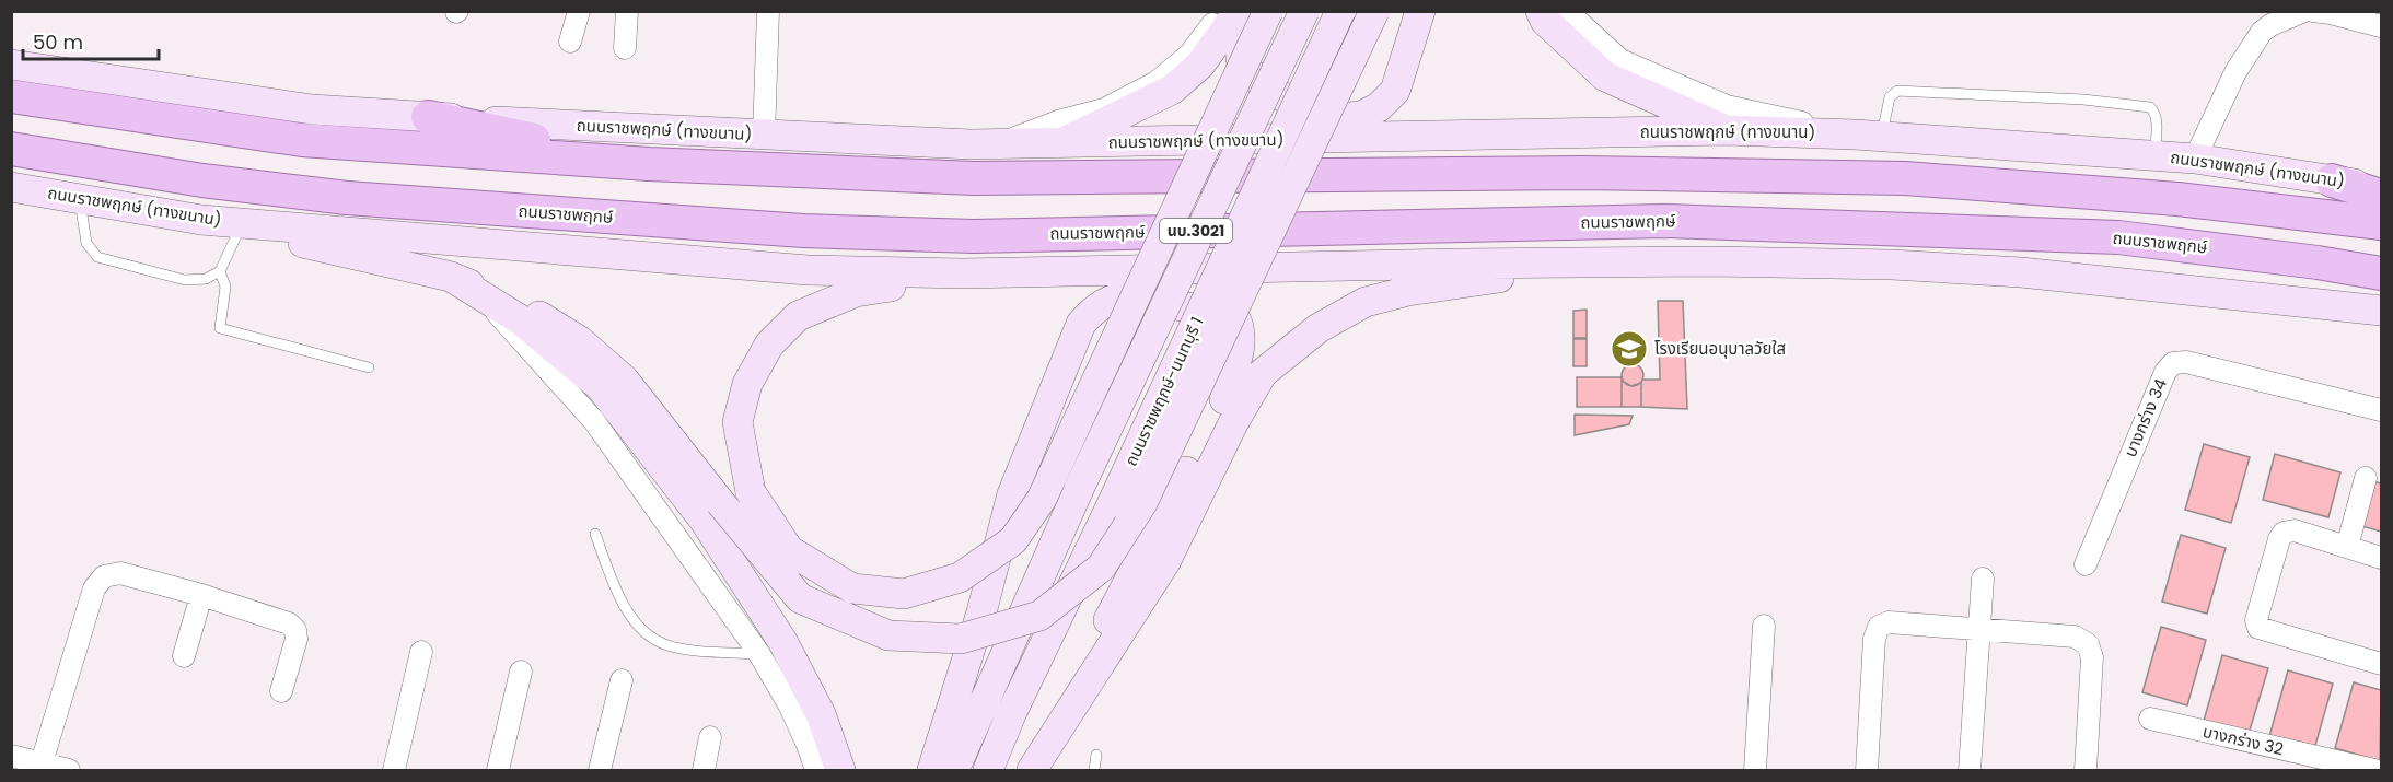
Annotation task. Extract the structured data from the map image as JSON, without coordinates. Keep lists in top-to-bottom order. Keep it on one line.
{"streets":{"main road":["ถนนราชพฤกษ์ (ทางขนาน)","ถนนราชพฤกษ์","นบ.3021","ถนนราชพฤกษ์-นนทบุรี 1"],"street":["บางกร่าง 34","บางกร่าง 32"]},"places":{"school or university":["โรงเรียนอนุบาลวัยใส"]},"scale_bar":"50 m"}
